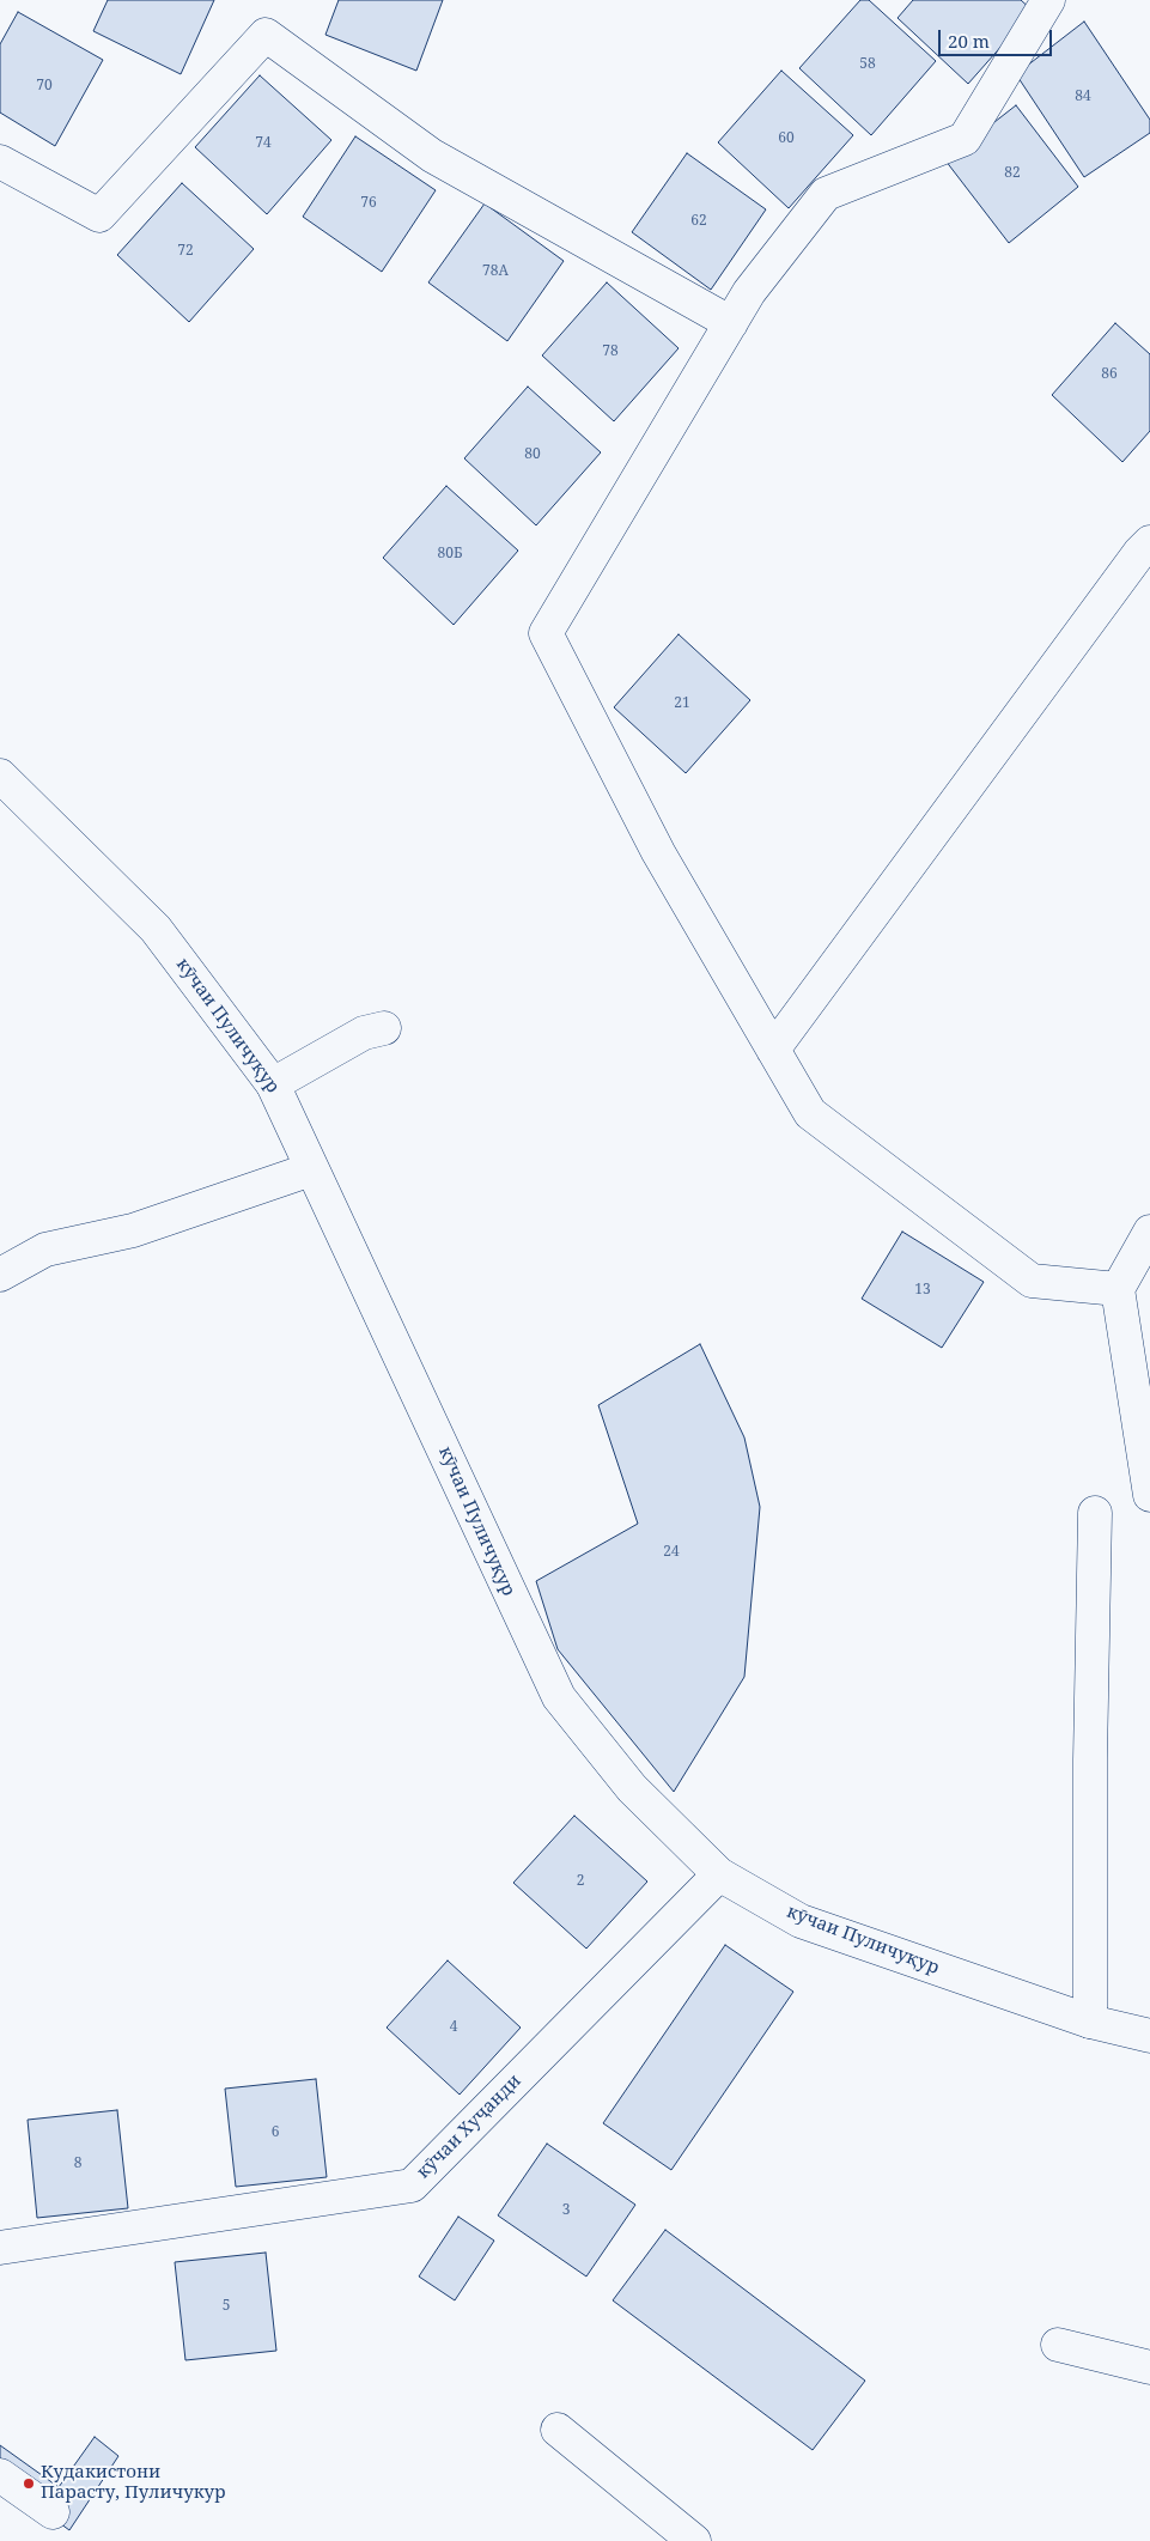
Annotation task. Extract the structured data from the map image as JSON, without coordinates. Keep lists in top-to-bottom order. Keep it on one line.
{"streets":{"street":["кӯчаи Пуличуқур","кӯчаи Хуҷанди"]},"crossings":[["кӯчаи Пуличуқур","кӯчаи Хуҷанди"]],"places":["Кудакистони Парасту, Пуличукур"],"house_numbers":["58","70","84","60","74","82","76","62","72","78А","78","86","80","80Б","21","13","24","2","4","6","8","3","5"],"scale_bar":"20 m"}
